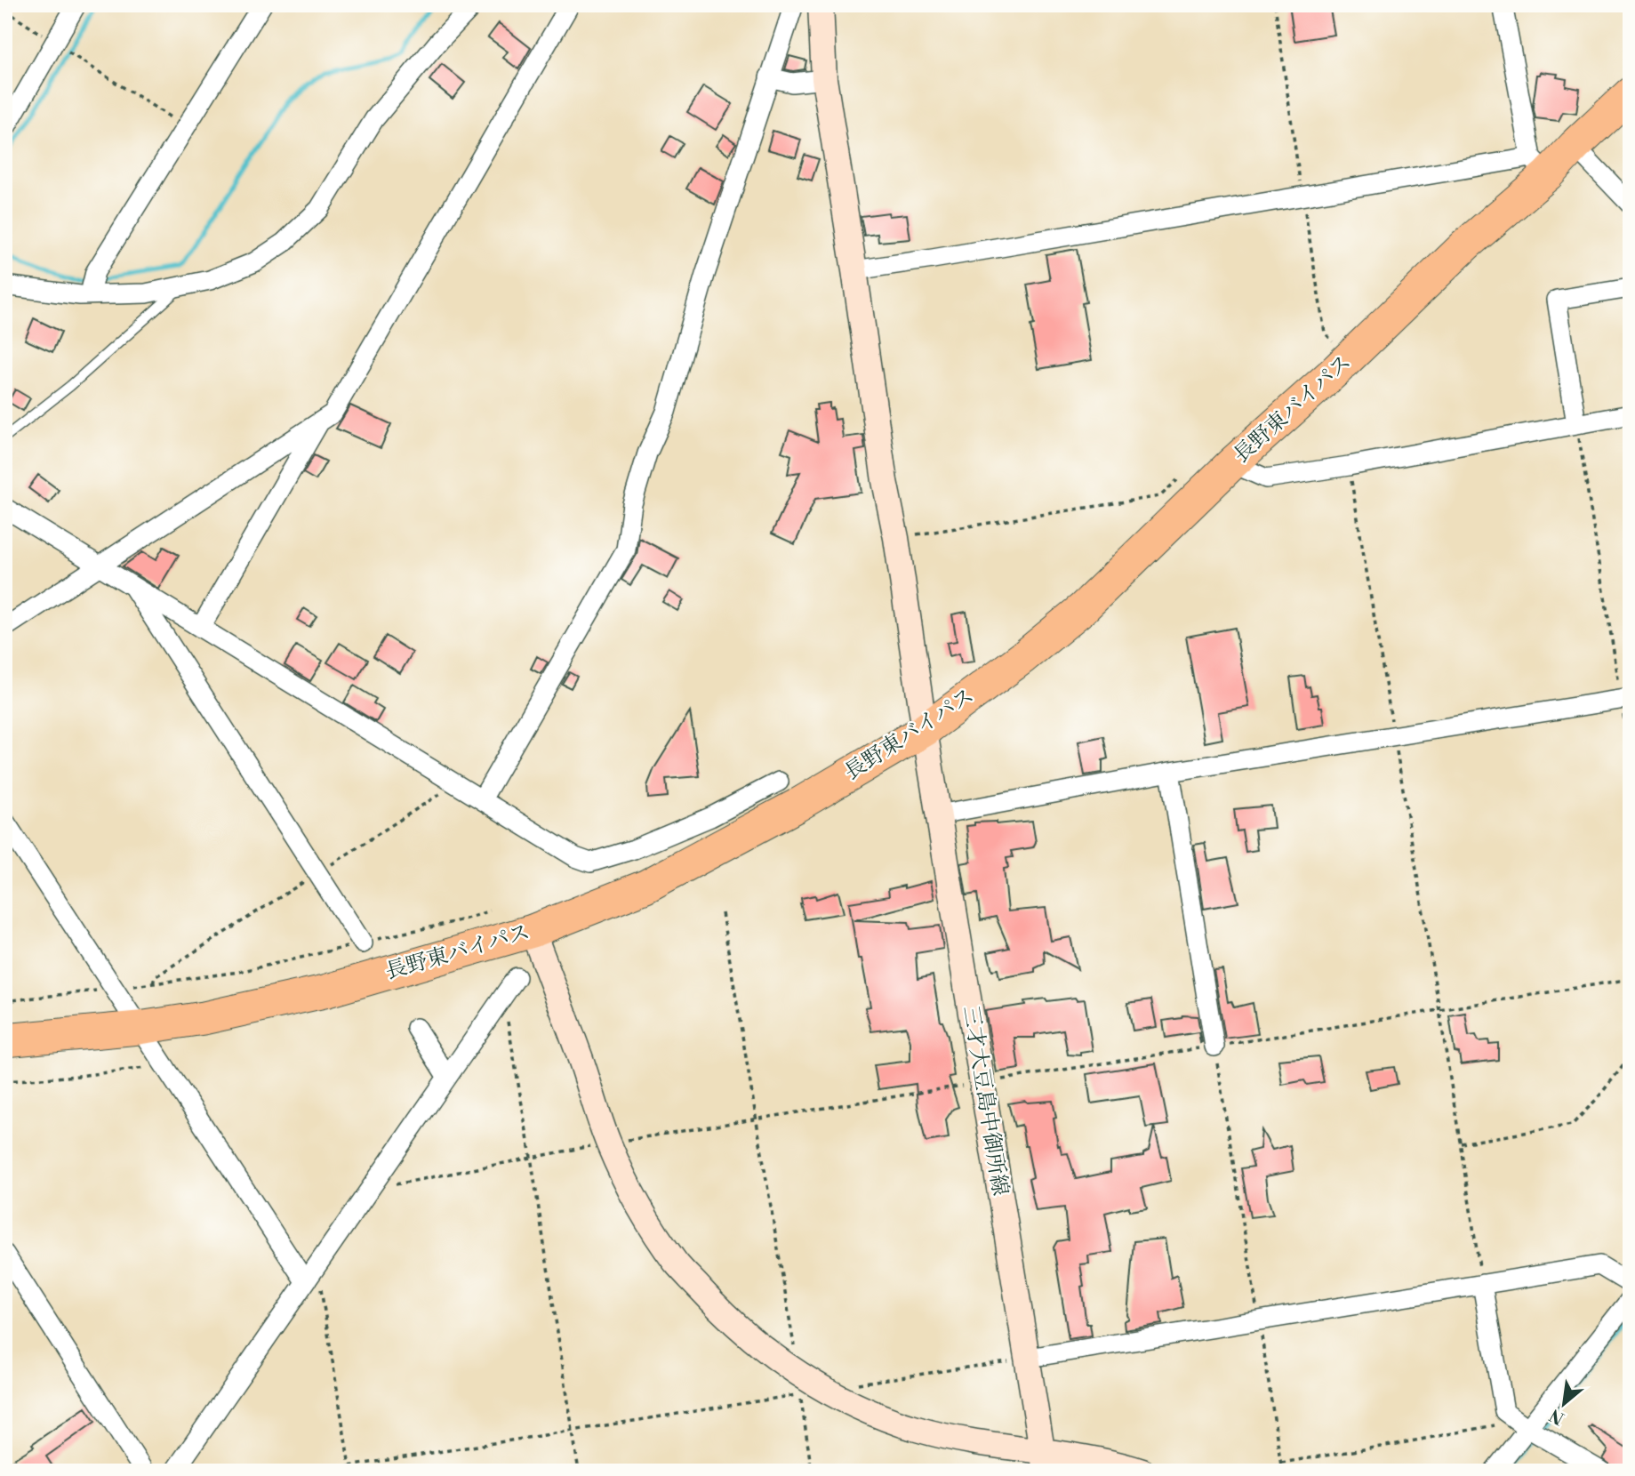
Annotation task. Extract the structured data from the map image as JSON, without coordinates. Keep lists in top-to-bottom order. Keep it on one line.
{"streets":{"highway":["長野東バイパス"],"street":["三才大豆島中御所線"]},"crossings":[["長野東バイパス","三才大豆島中御所線"]],"north":"bottom left"}
